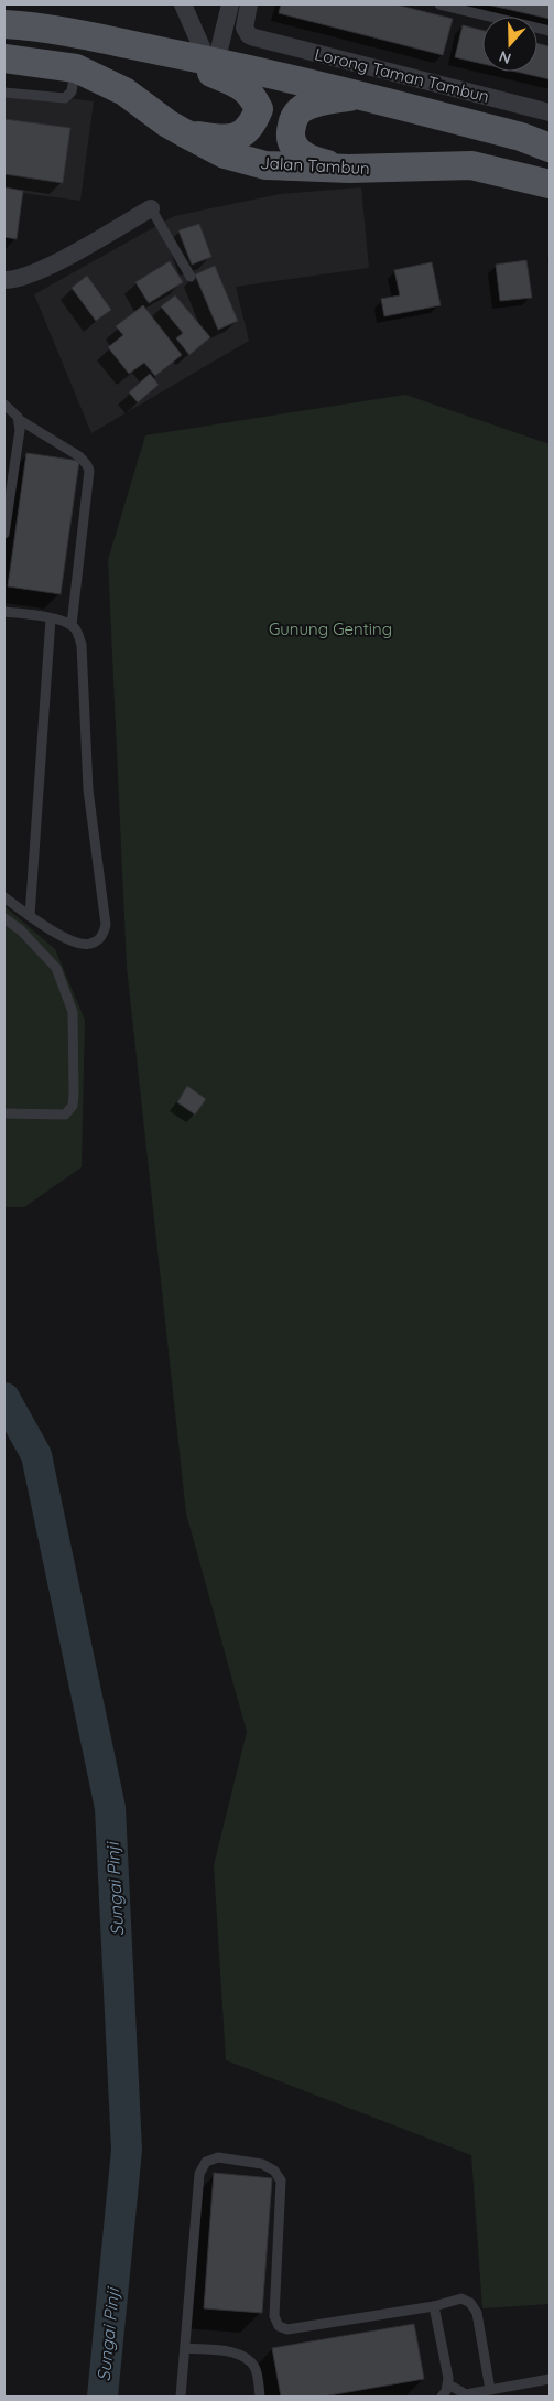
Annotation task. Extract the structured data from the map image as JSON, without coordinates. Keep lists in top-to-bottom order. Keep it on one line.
{"streets":{"main road":["Jalan Tambun"],"street":["Lorong Taman Tambun"]},"water":["Sungai Pinji"],"parks":["Gunung Genting"],"north":"bottom"}
